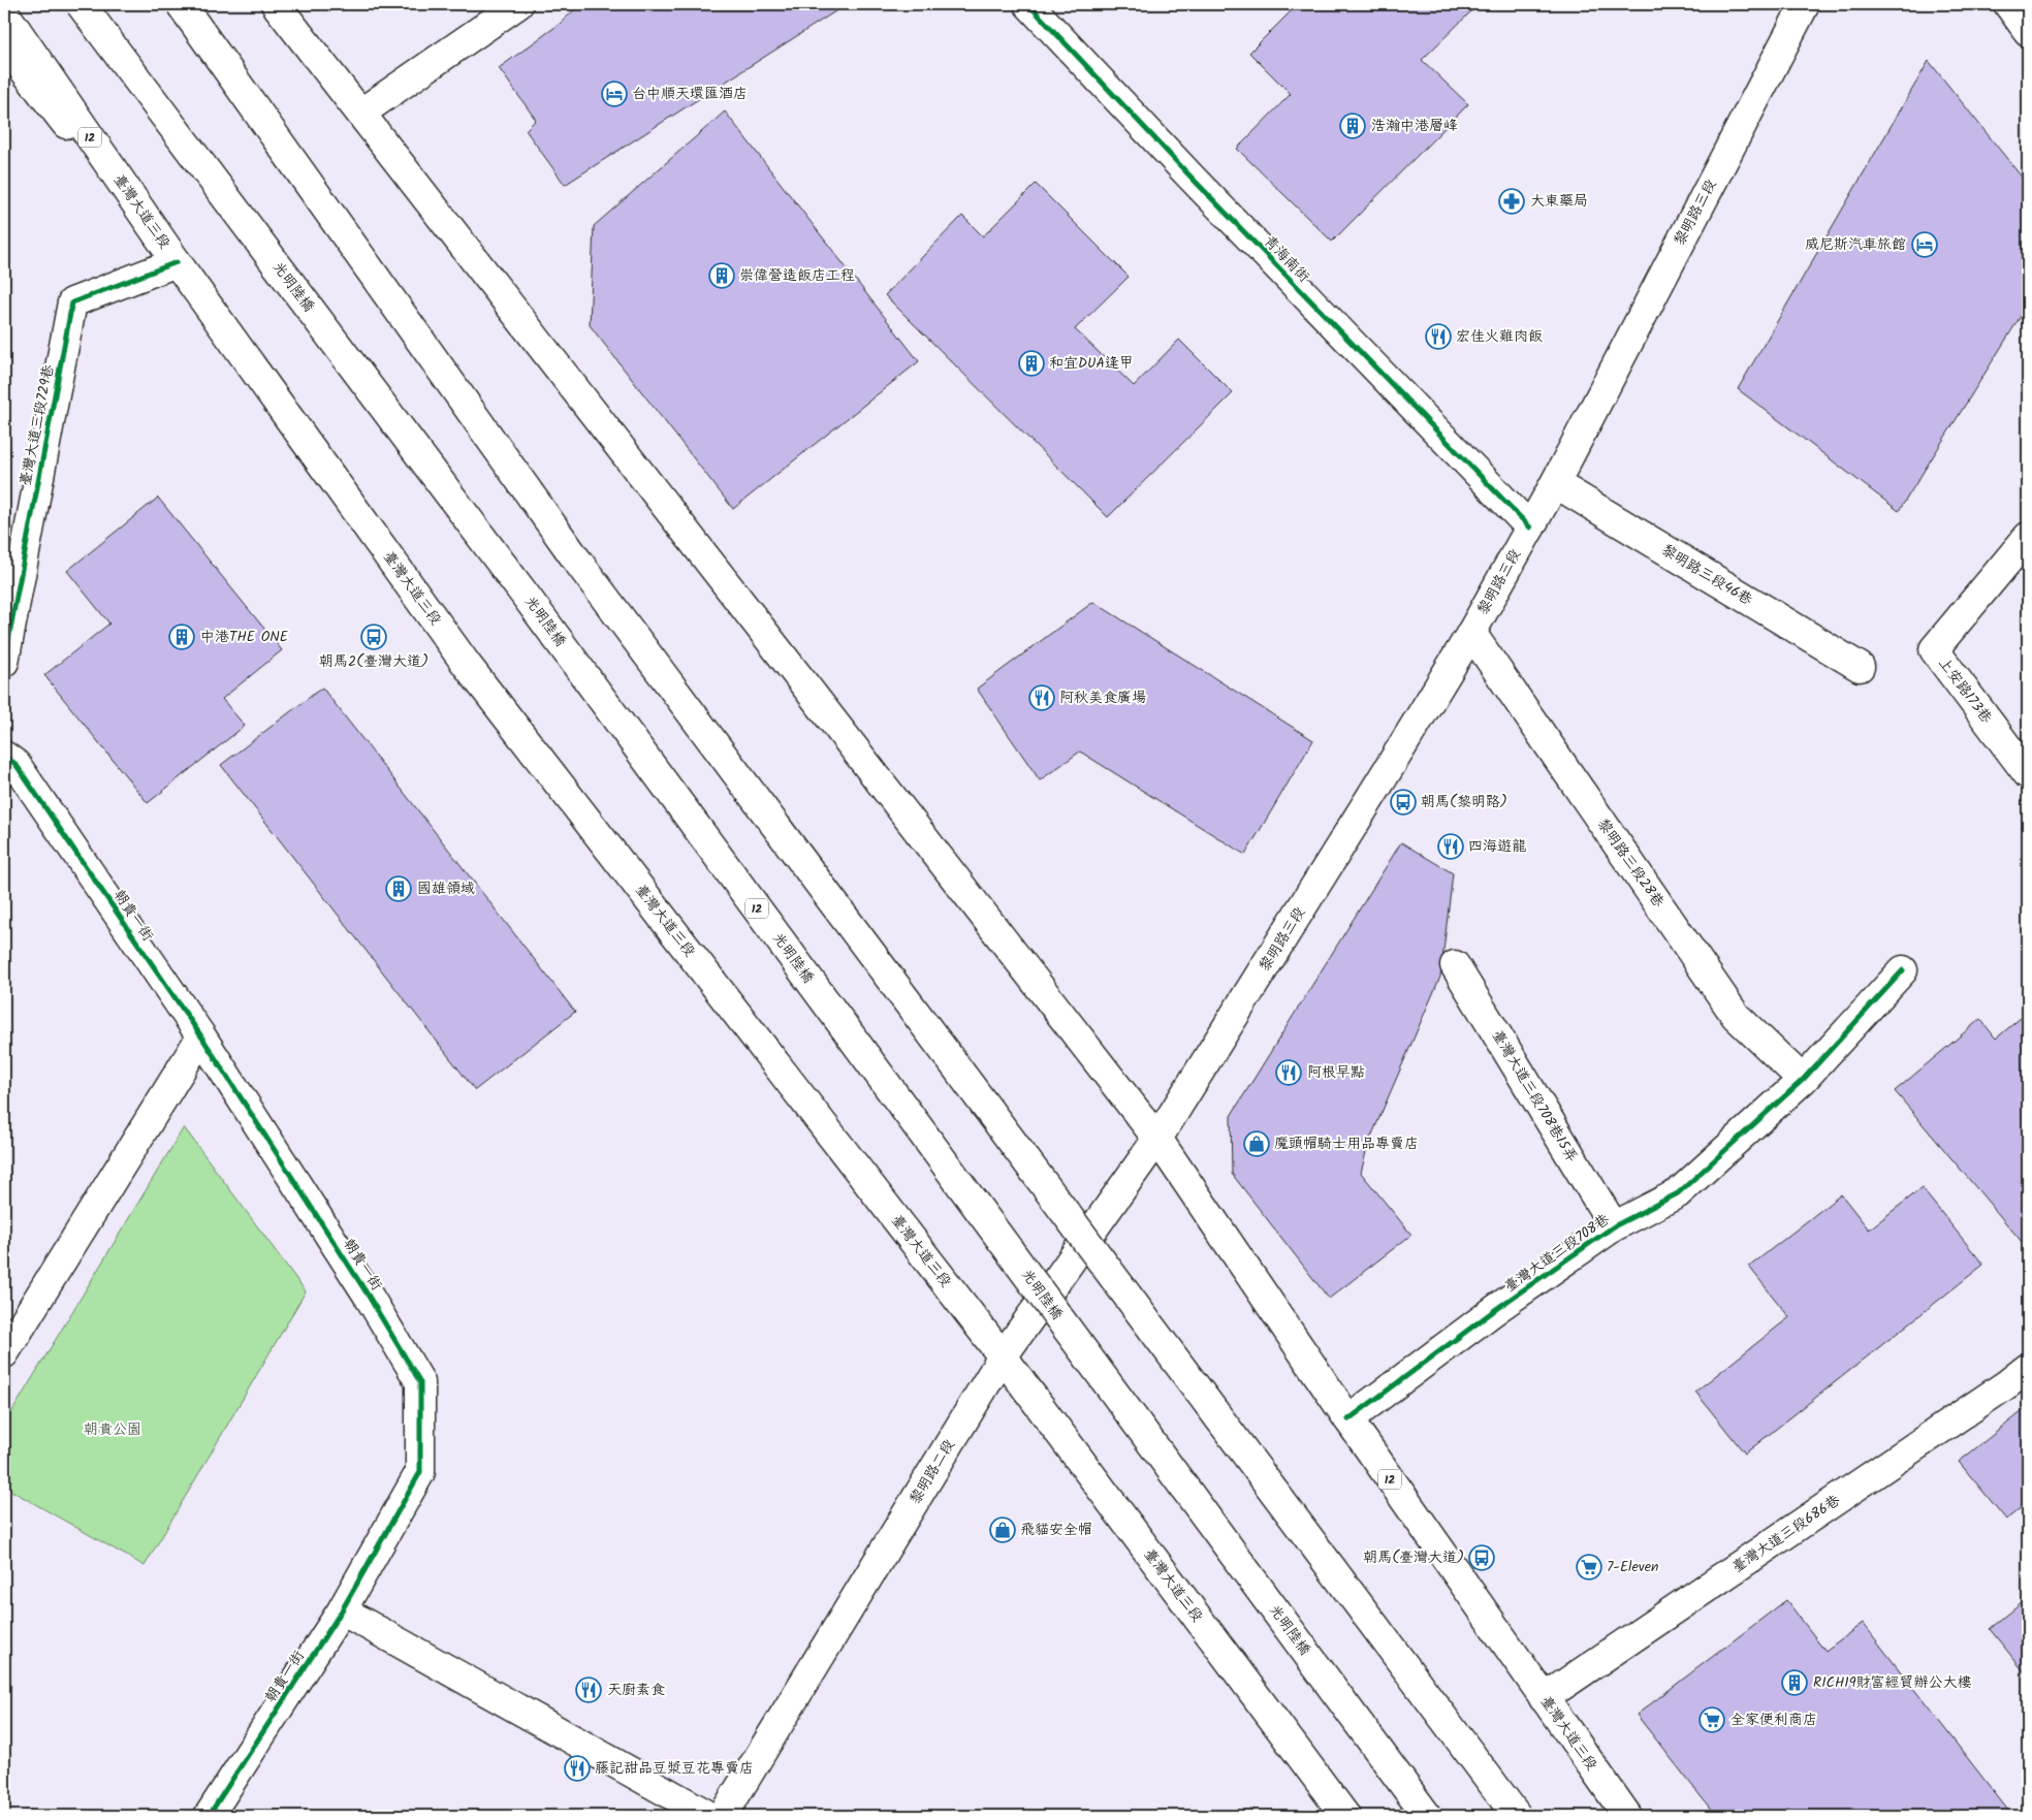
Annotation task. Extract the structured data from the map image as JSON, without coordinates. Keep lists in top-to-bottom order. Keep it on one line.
{"streets":{"main road":["12","臺灣大道三段","黎明路三段","青海南街","光明陸橋","臺灣大道三段729巷","黎明路三段46巷","上安路173巷","黎明路三段28巷","朝貴一街","臺灣大道三段708巷15弄","臺灣大道三段708巷","黎明路二段","臺灣大道三段686巷"]},"crossings":[["臺灣大道三段","黎明路三段"],["臺灣大道三段","臺灣大道三段729巷"],["臺灣大道三段","臺灣大道三段708巷"],["臺灣大道三段","黎明路二段"],["臺灣大道三段","臺灣大道三段686巷"],["黎明路三段","青海南街"],["黎明路三段","黎明路三段46巷"],["黎明路三段","黎明路三段28巷"],["黎明路三段","黎明路二段"],["黎明路三段28巷","臺灣大道三段708巷"],["臺灣大道三段708巷15弄","臺灣大道三段708巷"]],"parks":["朝貴公園"],"places":{"hotel":["台中順天環匯酒店","威尼斯汽車旅館"],"building":["浩瀚中港層峰","崇偉營造飯店工程","和宜DUA逢甲","中港THE ONE","國雄領域","RICH19財富經貿辦公大樓"],"pharmacy":["大東藥局"],"restaurant":["宏佳火雞肉飯","阿秋美食廣場","四海遊龍","阿根早點","天廚素食","藤記甜品豆漿豆花專賣店"],"bus stop":["朝馬2(臺灣大道)","朝馬(黎明路)","朝馬(臺灣大道)"],"shop":["魔頭帽騎士用品專賣店","飛貓安全帽"],"supermarket":["7-Eleven","全家便利商店"]}}
